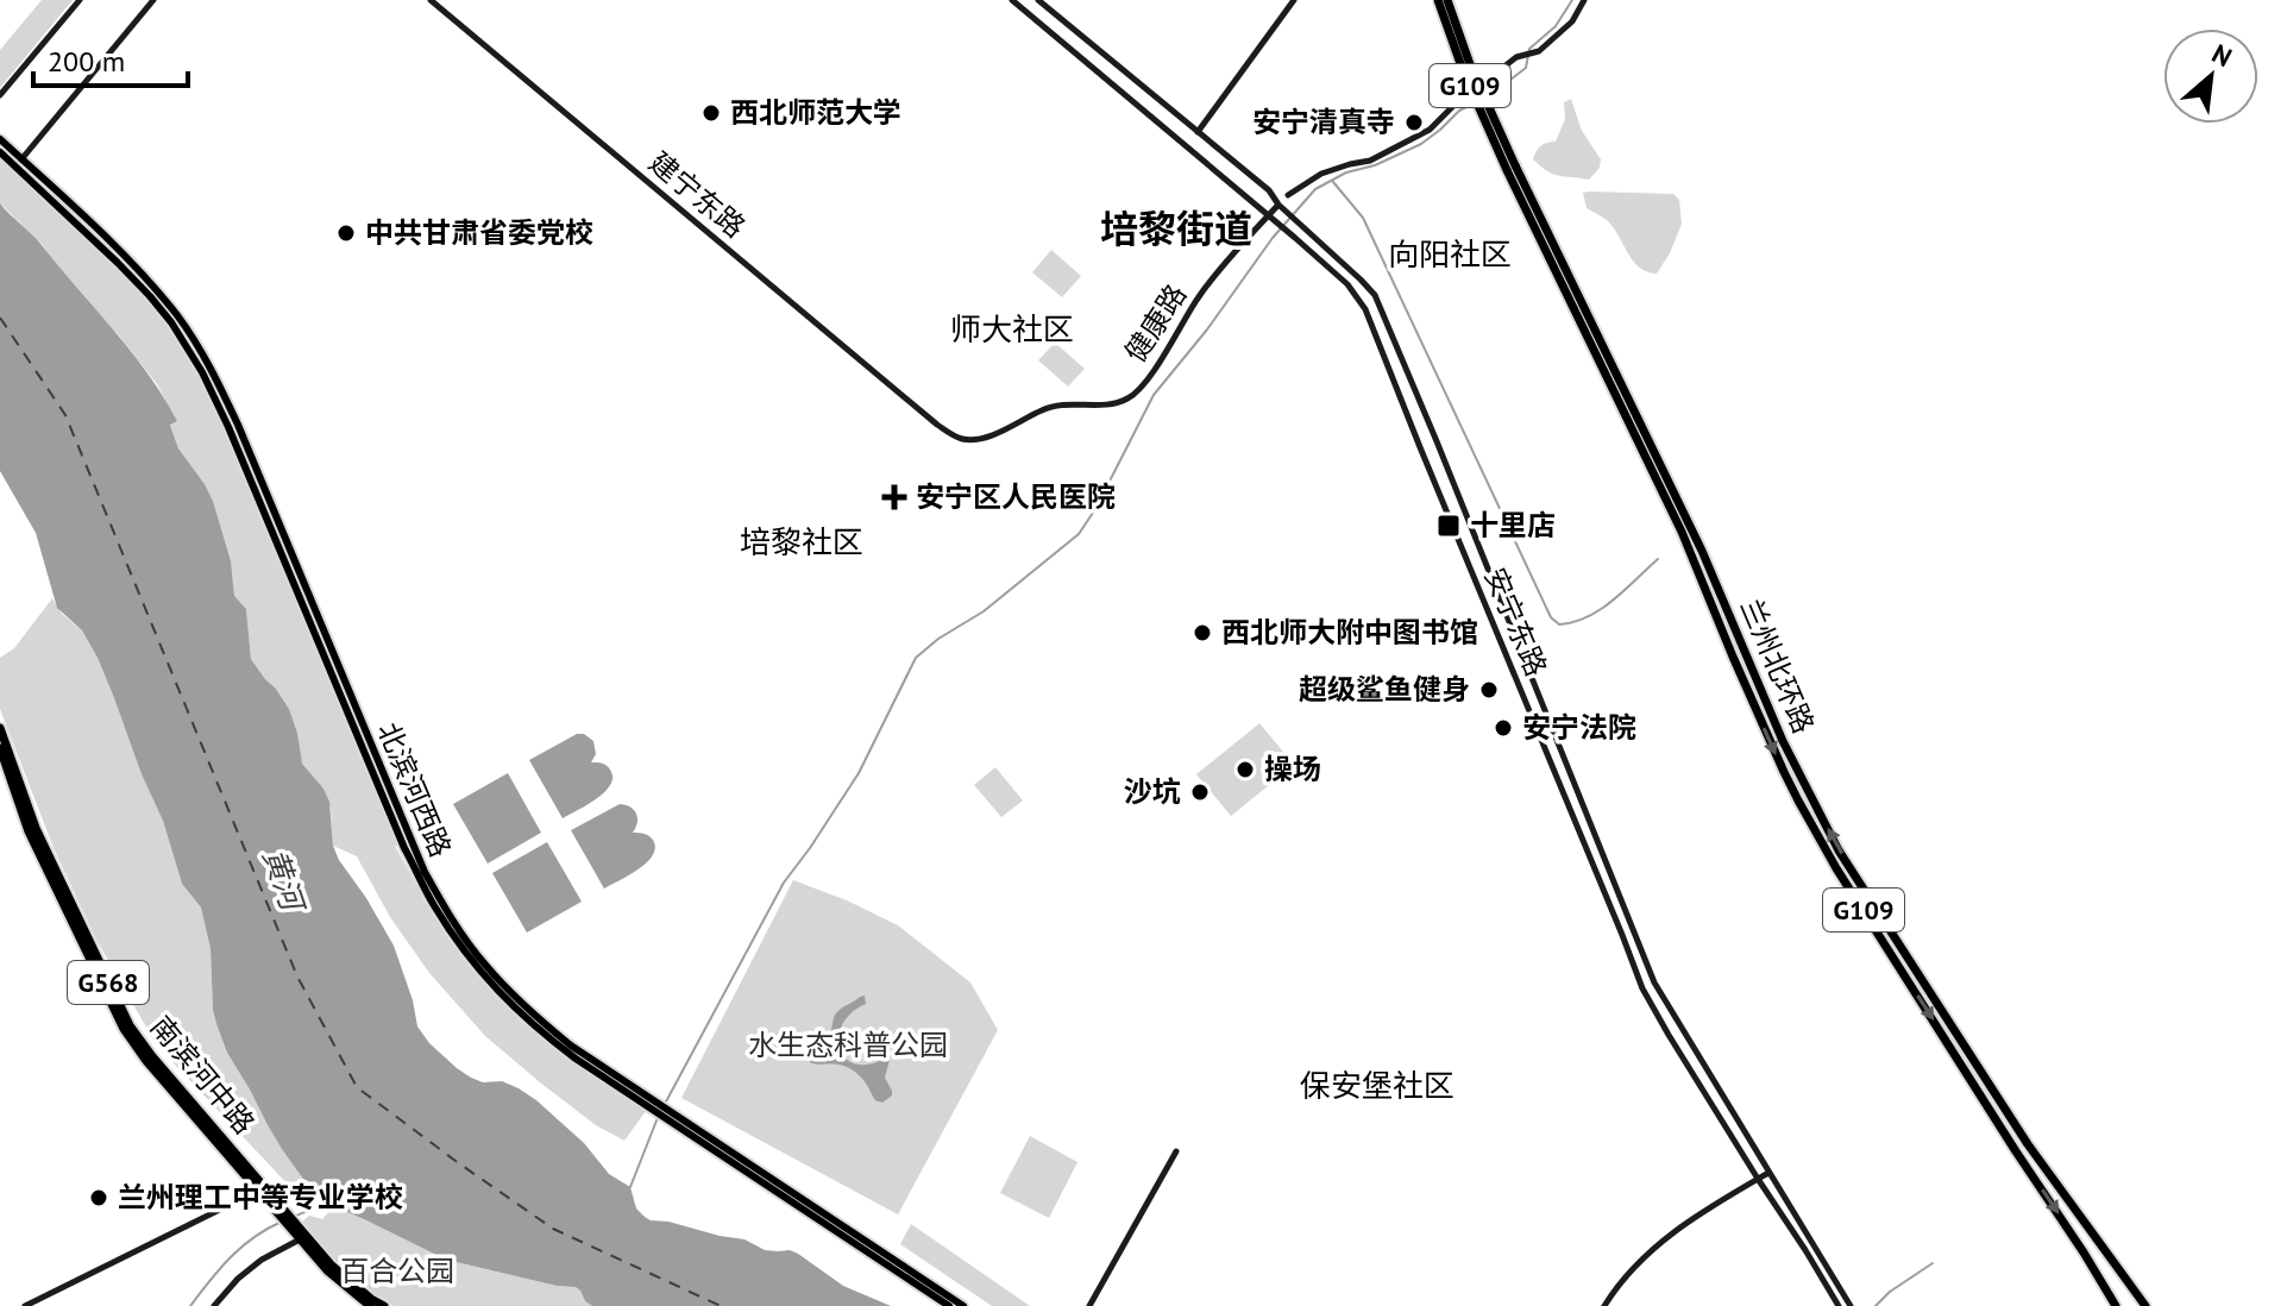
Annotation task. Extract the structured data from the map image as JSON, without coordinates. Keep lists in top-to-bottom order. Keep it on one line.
{"streets":{"highway":["G109","兰州北环路","G568","南滨河中路"],"main road":["建宁东路","健康路","安宁东路","北滨河西路"]},"crossings":[["建宁东路","健康路"],["健康路","安宁东路"]],"districts":["培黎街道","向阳社区","师大社区","培黎社区","保安堡社区"],"water":["黄河"],"parks":["水生态科普公园","百合公园"],"places":{"other":["西北师范大学","安宁清真寺","中共甘肃省委党校","西北师大附中图书馆","超级鲨鱼健身","安宁法院","操场","沙坑","兰州理工中等专业学校"],"health":["安宁区人民医院"],"transit":["十里店"]},"scale_bar":"200 m","north":"top right"}
